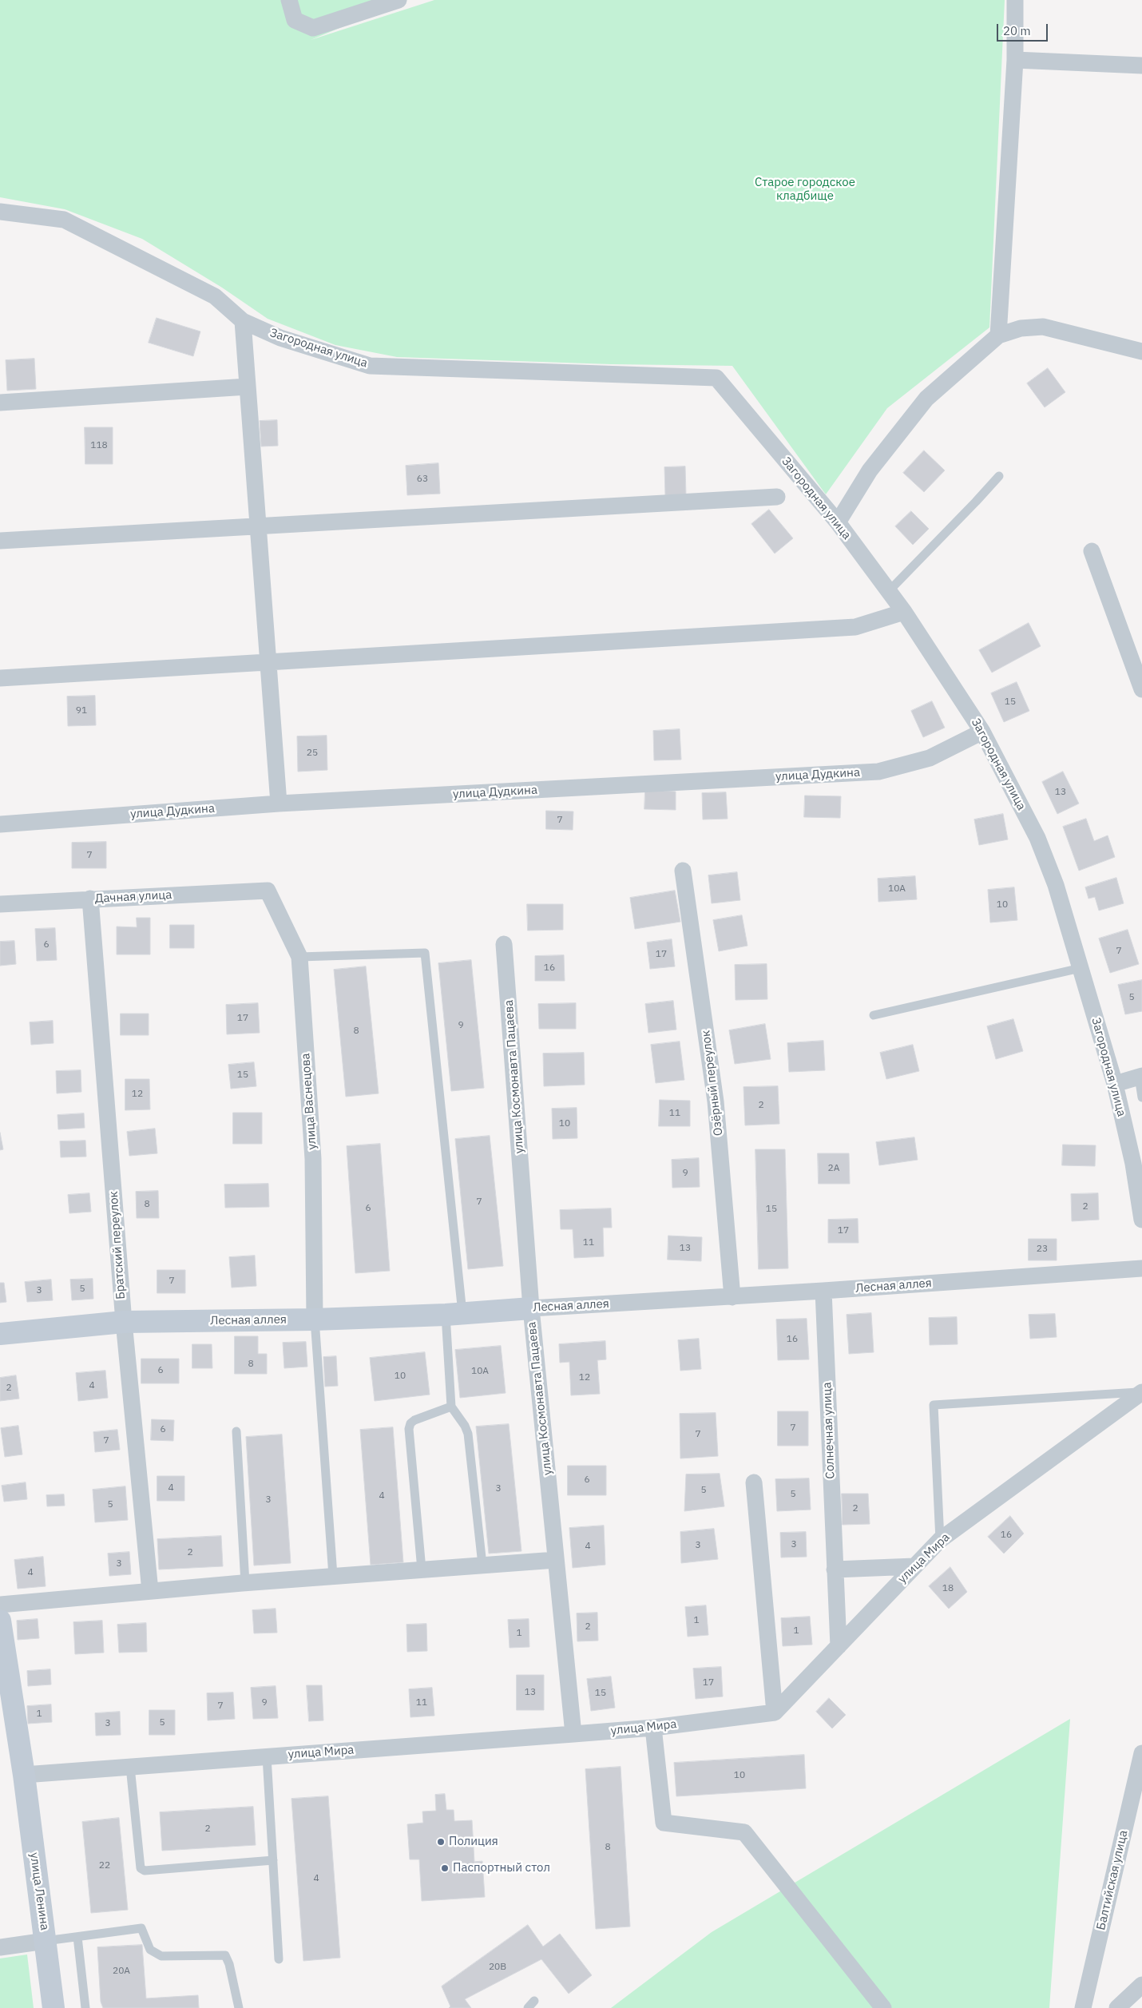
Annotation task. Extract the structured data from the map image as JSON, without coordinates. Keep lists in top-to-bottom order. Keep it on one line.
{"streets":{"street":["Загородная улица","улица Дудкина","Дачная улица","улица Космонавта Пацаева","Озёрный переулок","улица Васнецова","Братский переулок","Лесная аллея","Солнечная улица","улица Мира","Балтийская улица","улица Ленина"]},"crossings":[["Загородная улица","улица Дудкина"],["Дачная улица","улица Васнецова"],["Дачная улица","Братский переулок"],["улица Космонавта Пацаева","Лесная аллея"],["улица Космонавта Пацаева","улица Мира"],["Озёрный переулок","Лесная аллея"],["улица Васнецова","Лесная аллея"],["Братский переулок","Лесная аллея"],["Лесная аллея","Солнечная улица"],["Солнечная улица","улица Мира"],["улица Мира","улица Ленина"]],"parks":["Старое городское кладбище"],"places":["Полиция","Паспортный стол"],"house_numbers":["118","63","15","91","25","13","7","7","10А","10","6","7","17","16","5","17","9","8","15","12","2","11","10","2А","9","7","8","2","6","15","17","11","13","23","7","5","3","16","8","6","10А","10","12","4","2","7","6","7","7","6","4","3","5","5","4","3","5","2","16","3","3","4","2","3","4","18","1","2","1","1","17","13","15","9","11","7","1","5","3","10","2","8","22","4","20В","20А"],"scale_bar":"20 m"}
